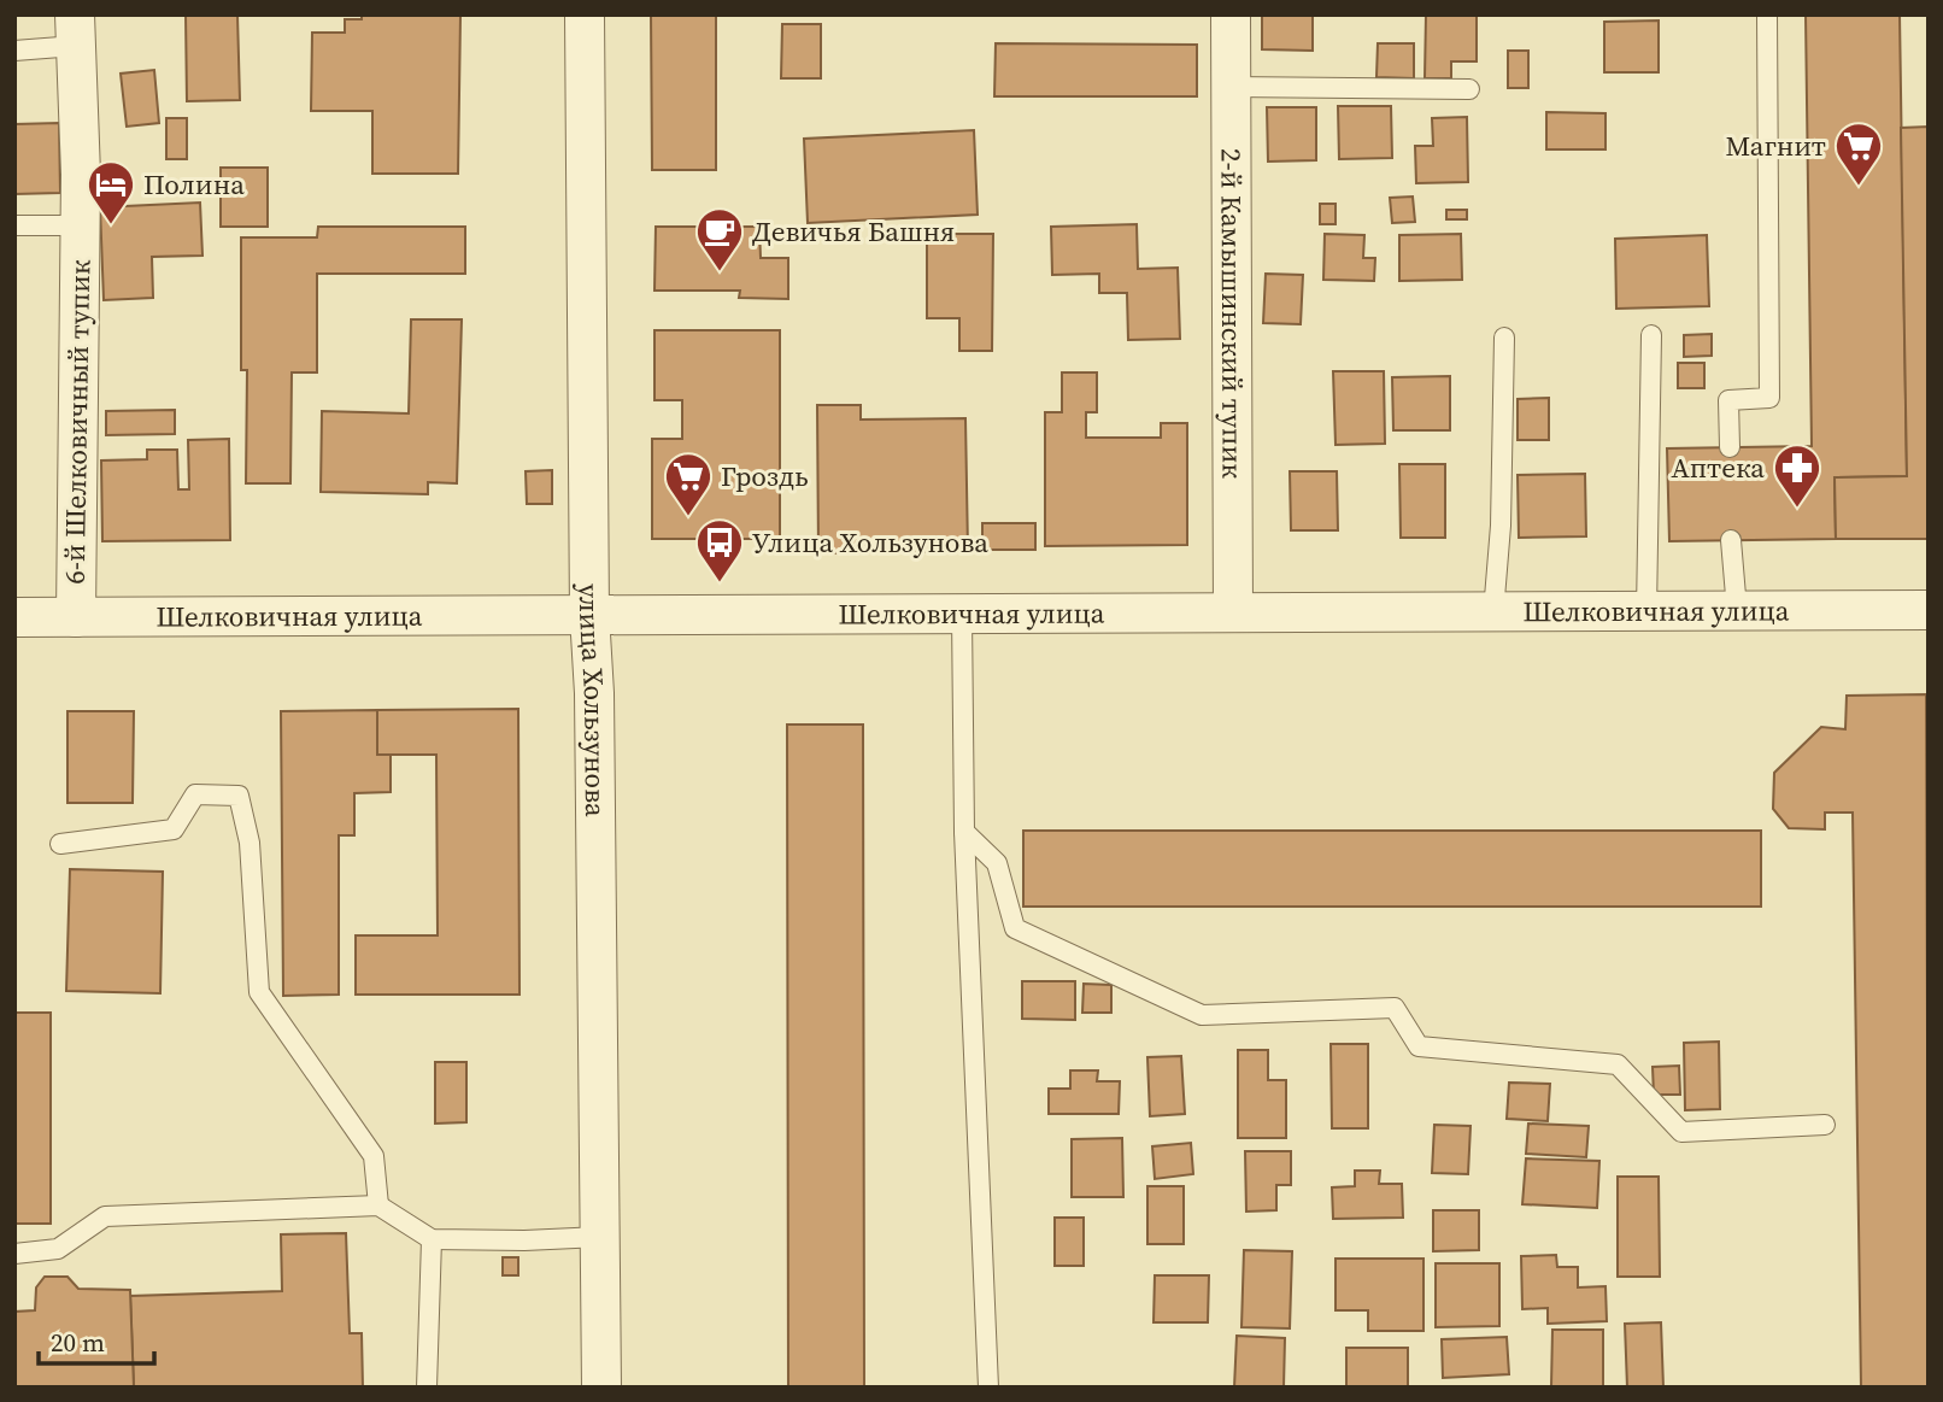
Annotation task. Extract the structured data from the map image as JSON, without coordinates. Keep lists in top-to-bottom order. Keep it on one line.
{"streets":{"street":["2-й Камышинский тупик","6-й Шелковичный тупик","Шелковичная улица","улица Хользунова"]},"crossings":[["2-й Камышинский тупик","Шелковичная улица"],["6-й Шелковичный тупик","Шелковичная улица"],["Шелковичная улица","улица Хользунова"]],"places":{"supermarket":["Магнит","Гроздь"],"hotel":["Полина"],"cafe":["Девичья Башня"],"pharmacy":["Аптека"],"bus stop":["Улица Хользунова"]},"scale_bar":"20 m"}
